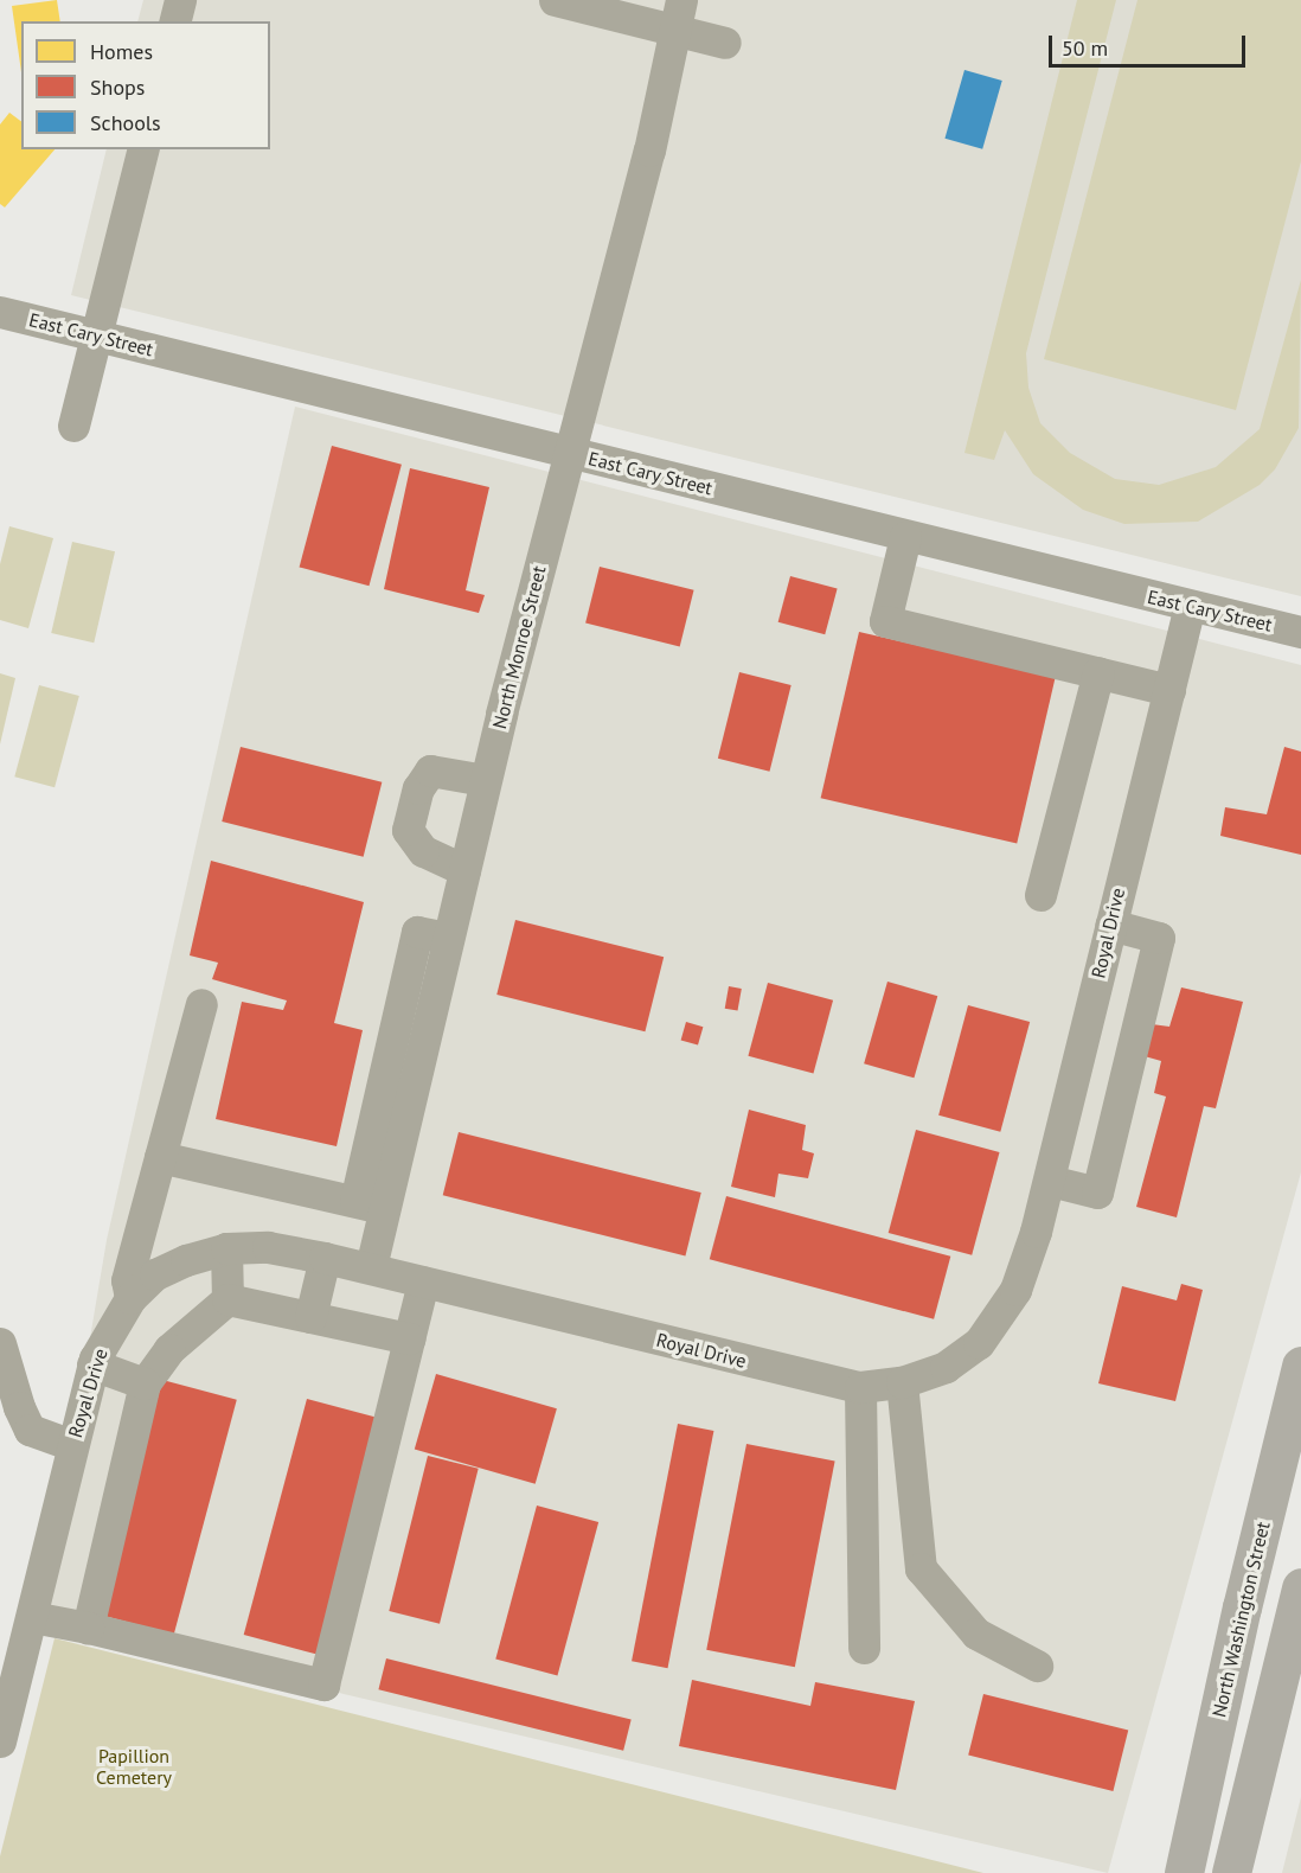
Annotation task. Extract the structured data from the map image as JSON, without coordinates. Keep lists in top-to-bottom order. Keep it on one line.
{"streets":{"main road":["North Washington Street"],"street":["East Cary Street","North Monroe Street","Royal Drive"]},"crossings":[["East Cary Street","North Monroe Street"],["East Cary Street","Royal Drive"],["North Monroe Street","Royal Drive"]],"parks":["Papillion Cemetery"],"legend":["Homes","Shops","Schools"],"scale_bar":"50 m"}
